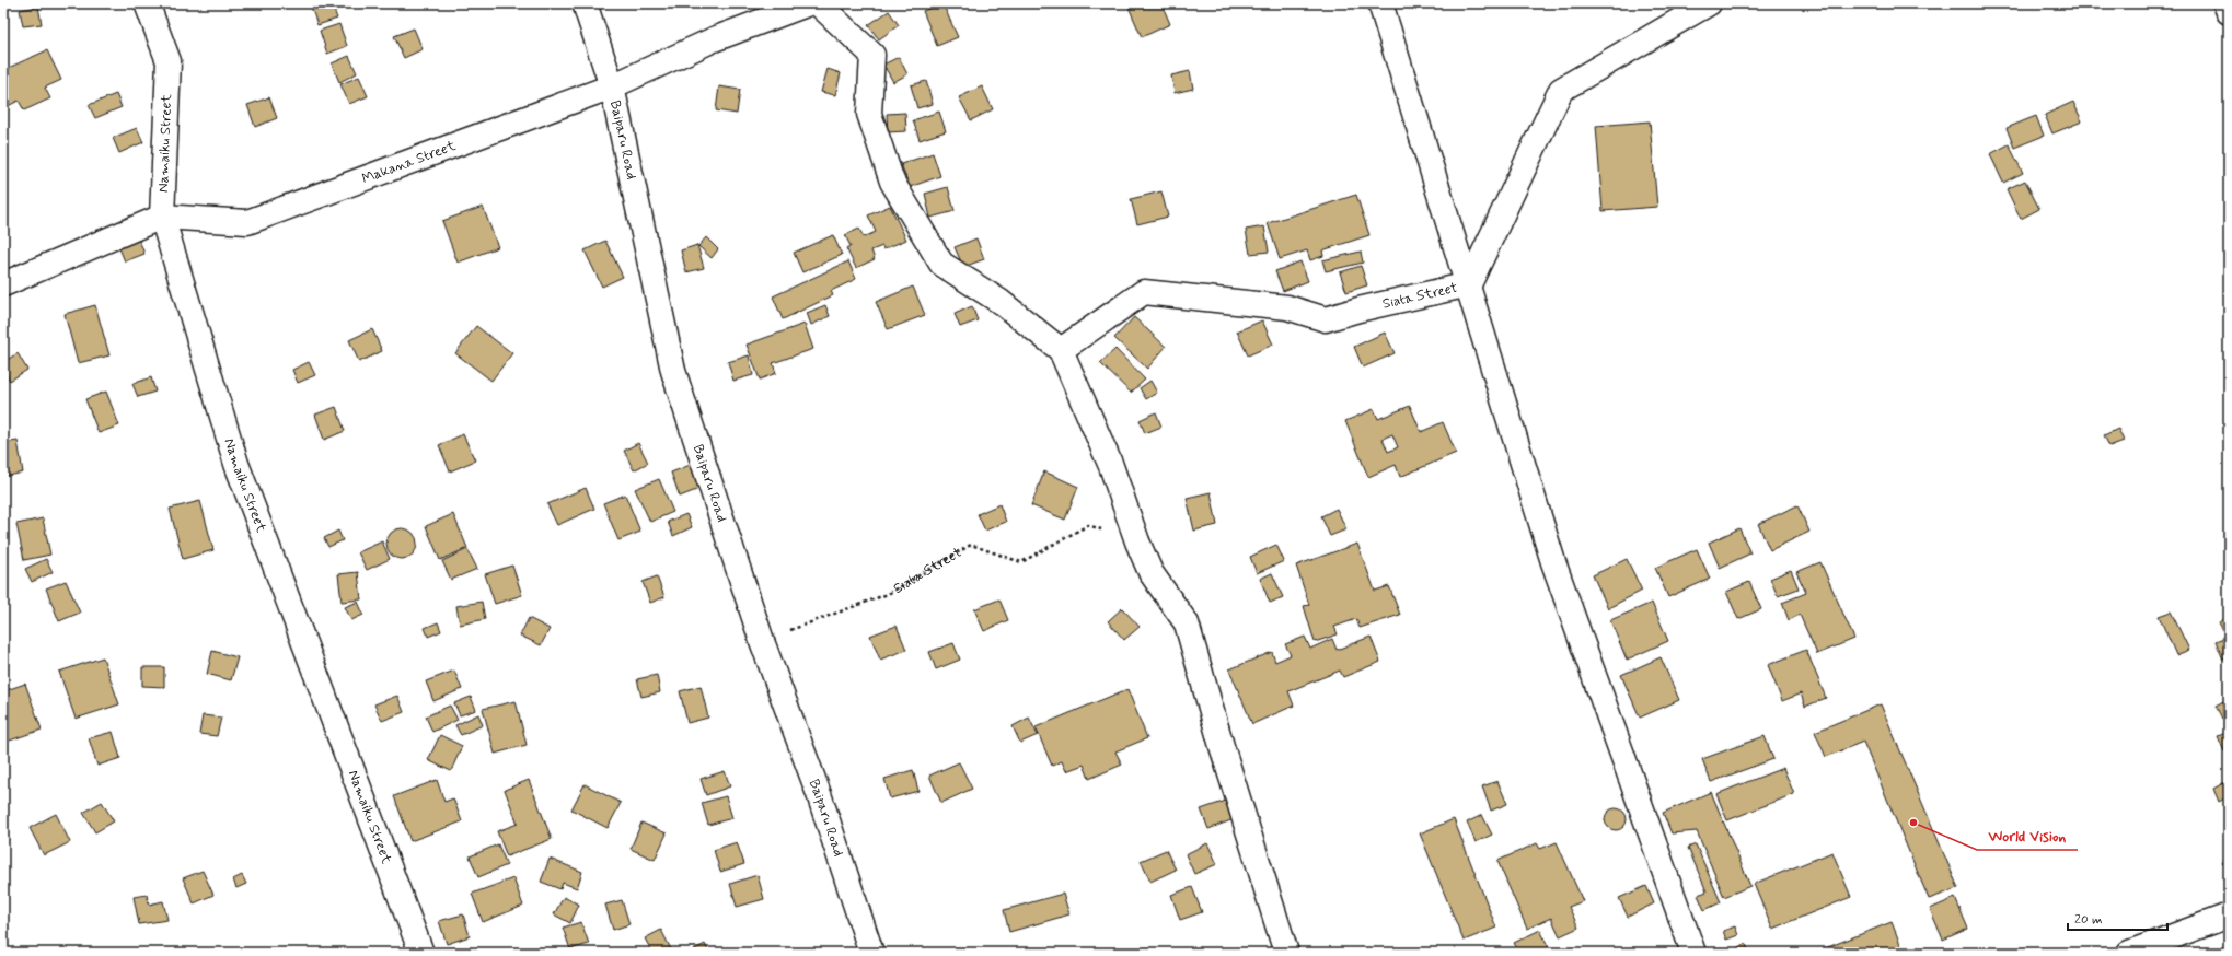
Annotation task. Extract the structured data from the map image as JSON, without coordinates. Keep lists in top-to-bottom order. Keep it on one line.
{"streets":{"street":["Baiparu Road","Namaiku Street","Makana Street","Siata Street"]},"crossings":[["Baiparu Road","Makana Street"],["Baiparu Road","Siata Street"],["Namaiku Street","Makana Street"]],"places":["World Vision"],"scale_bar":"20 m"}
